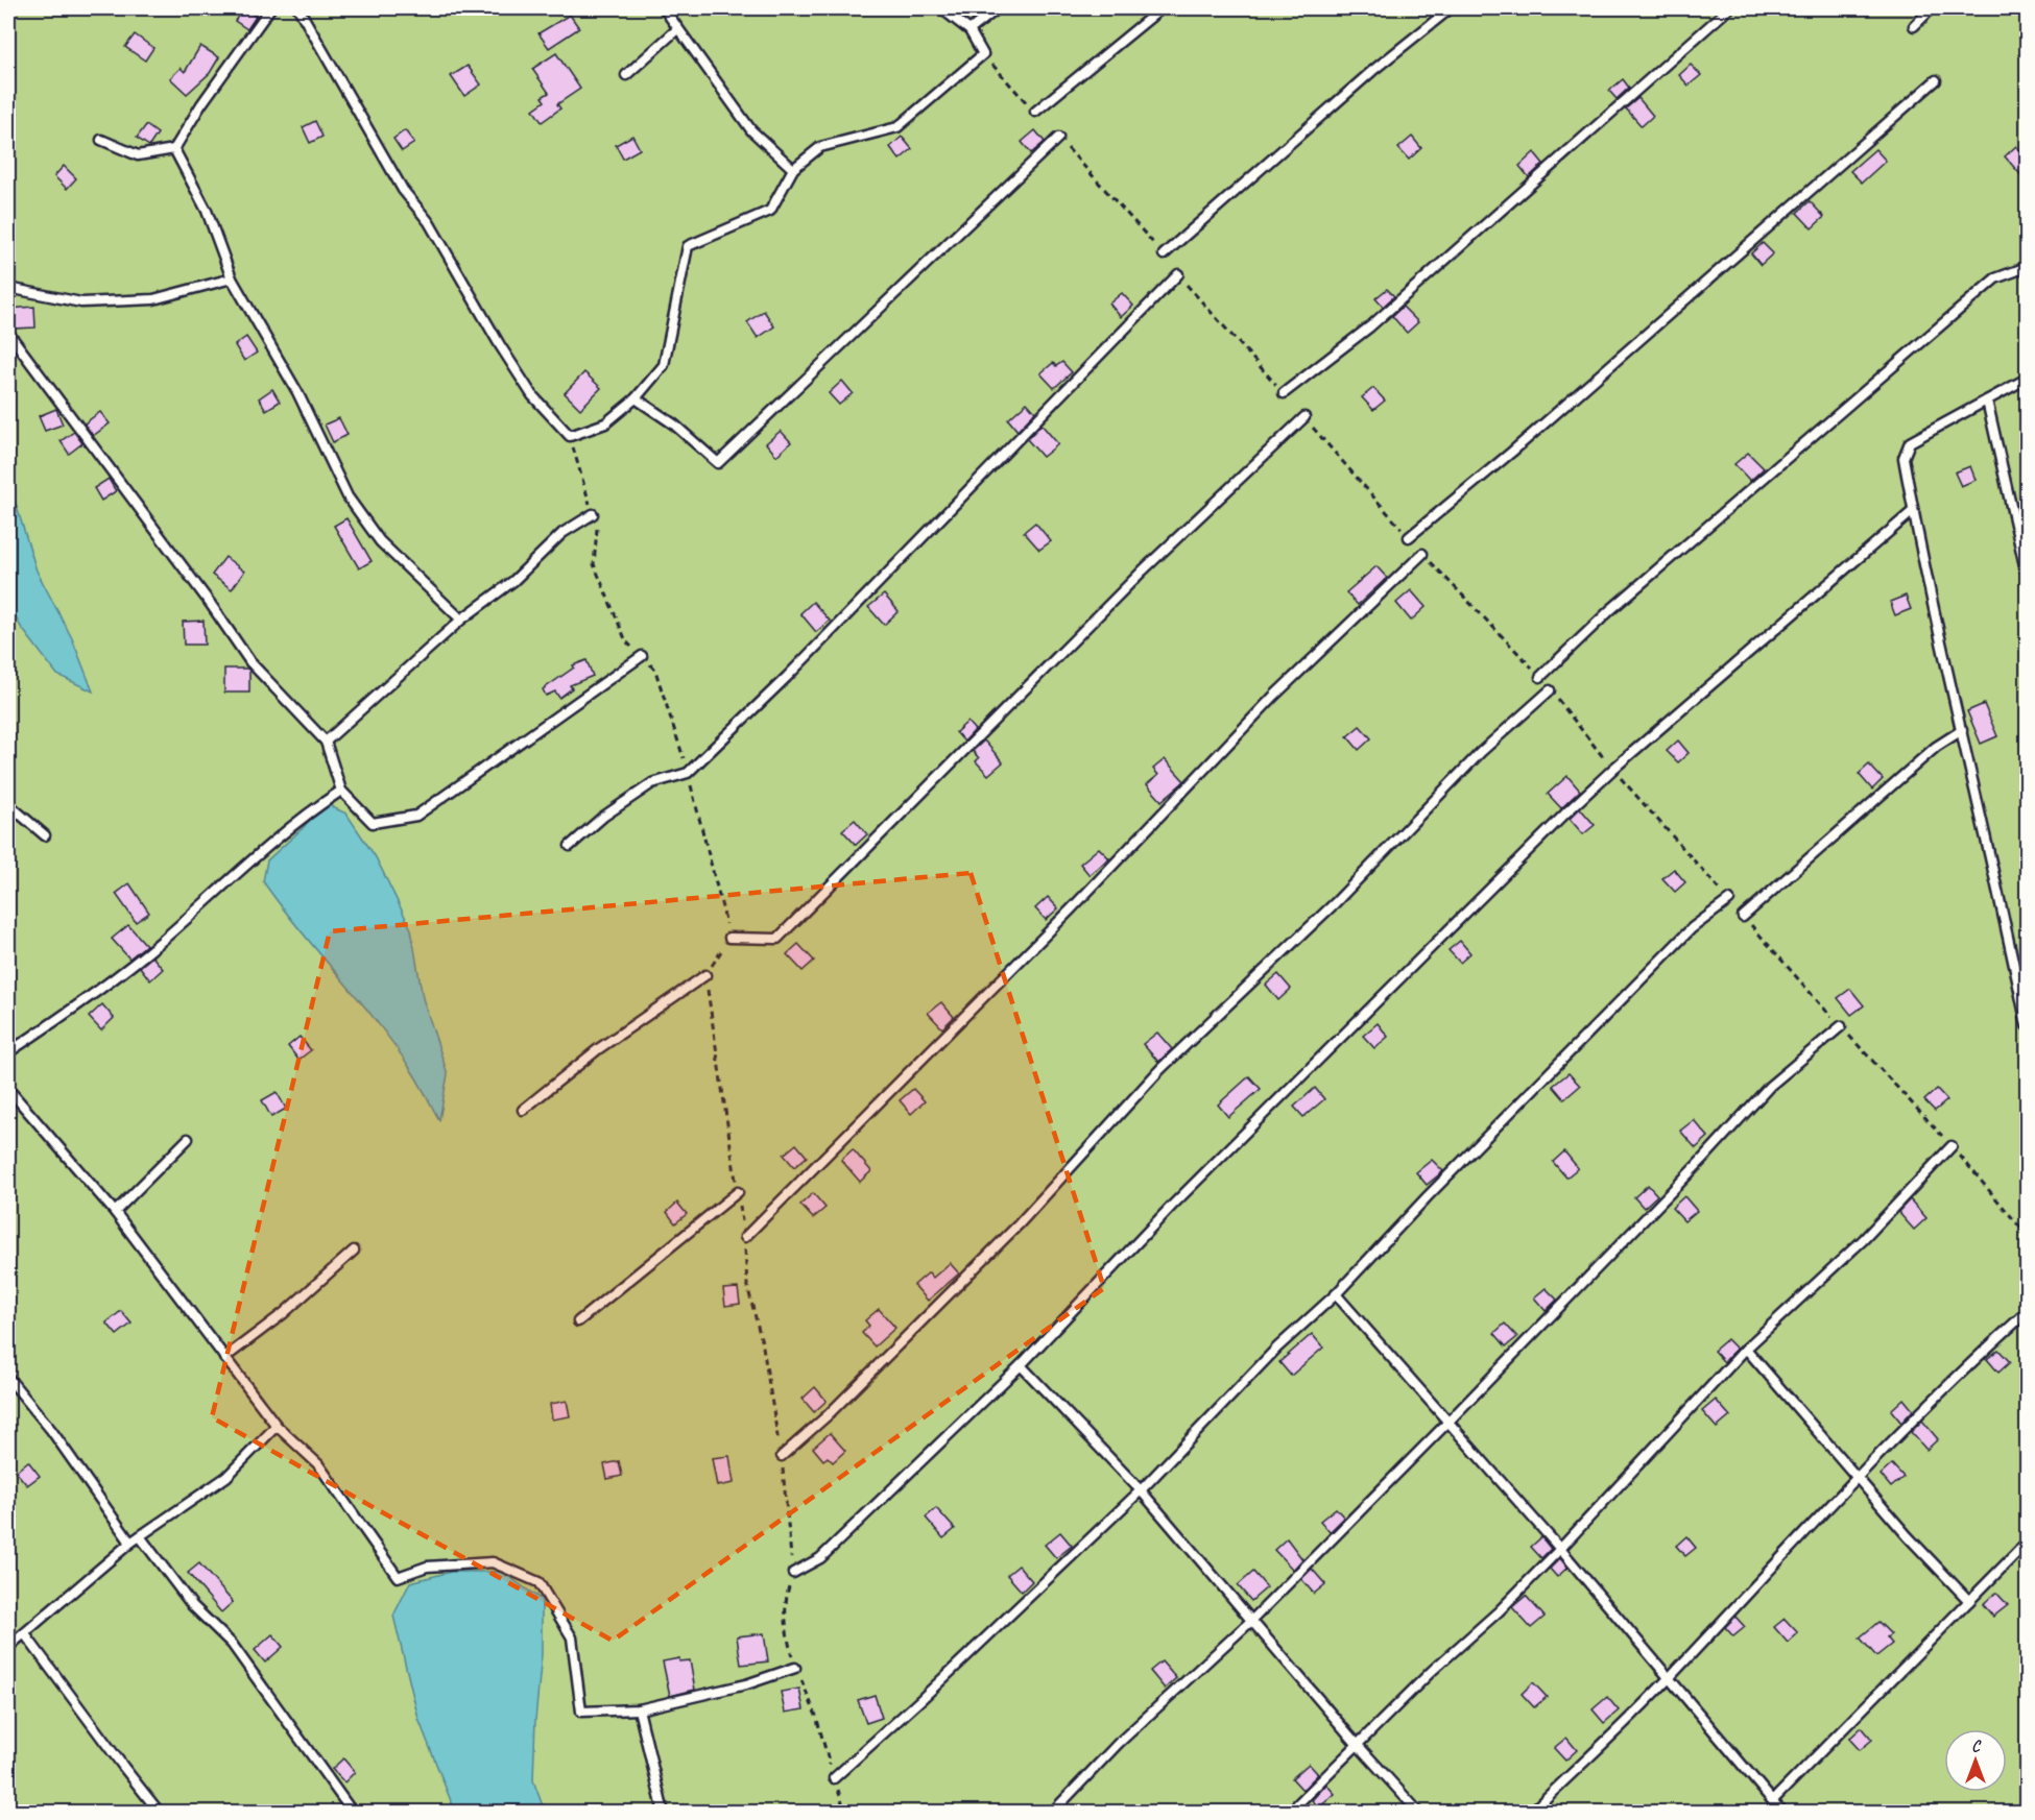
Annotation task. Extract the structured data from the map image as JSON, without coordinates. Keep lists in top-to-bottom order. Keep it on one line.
{"north":"top"}
